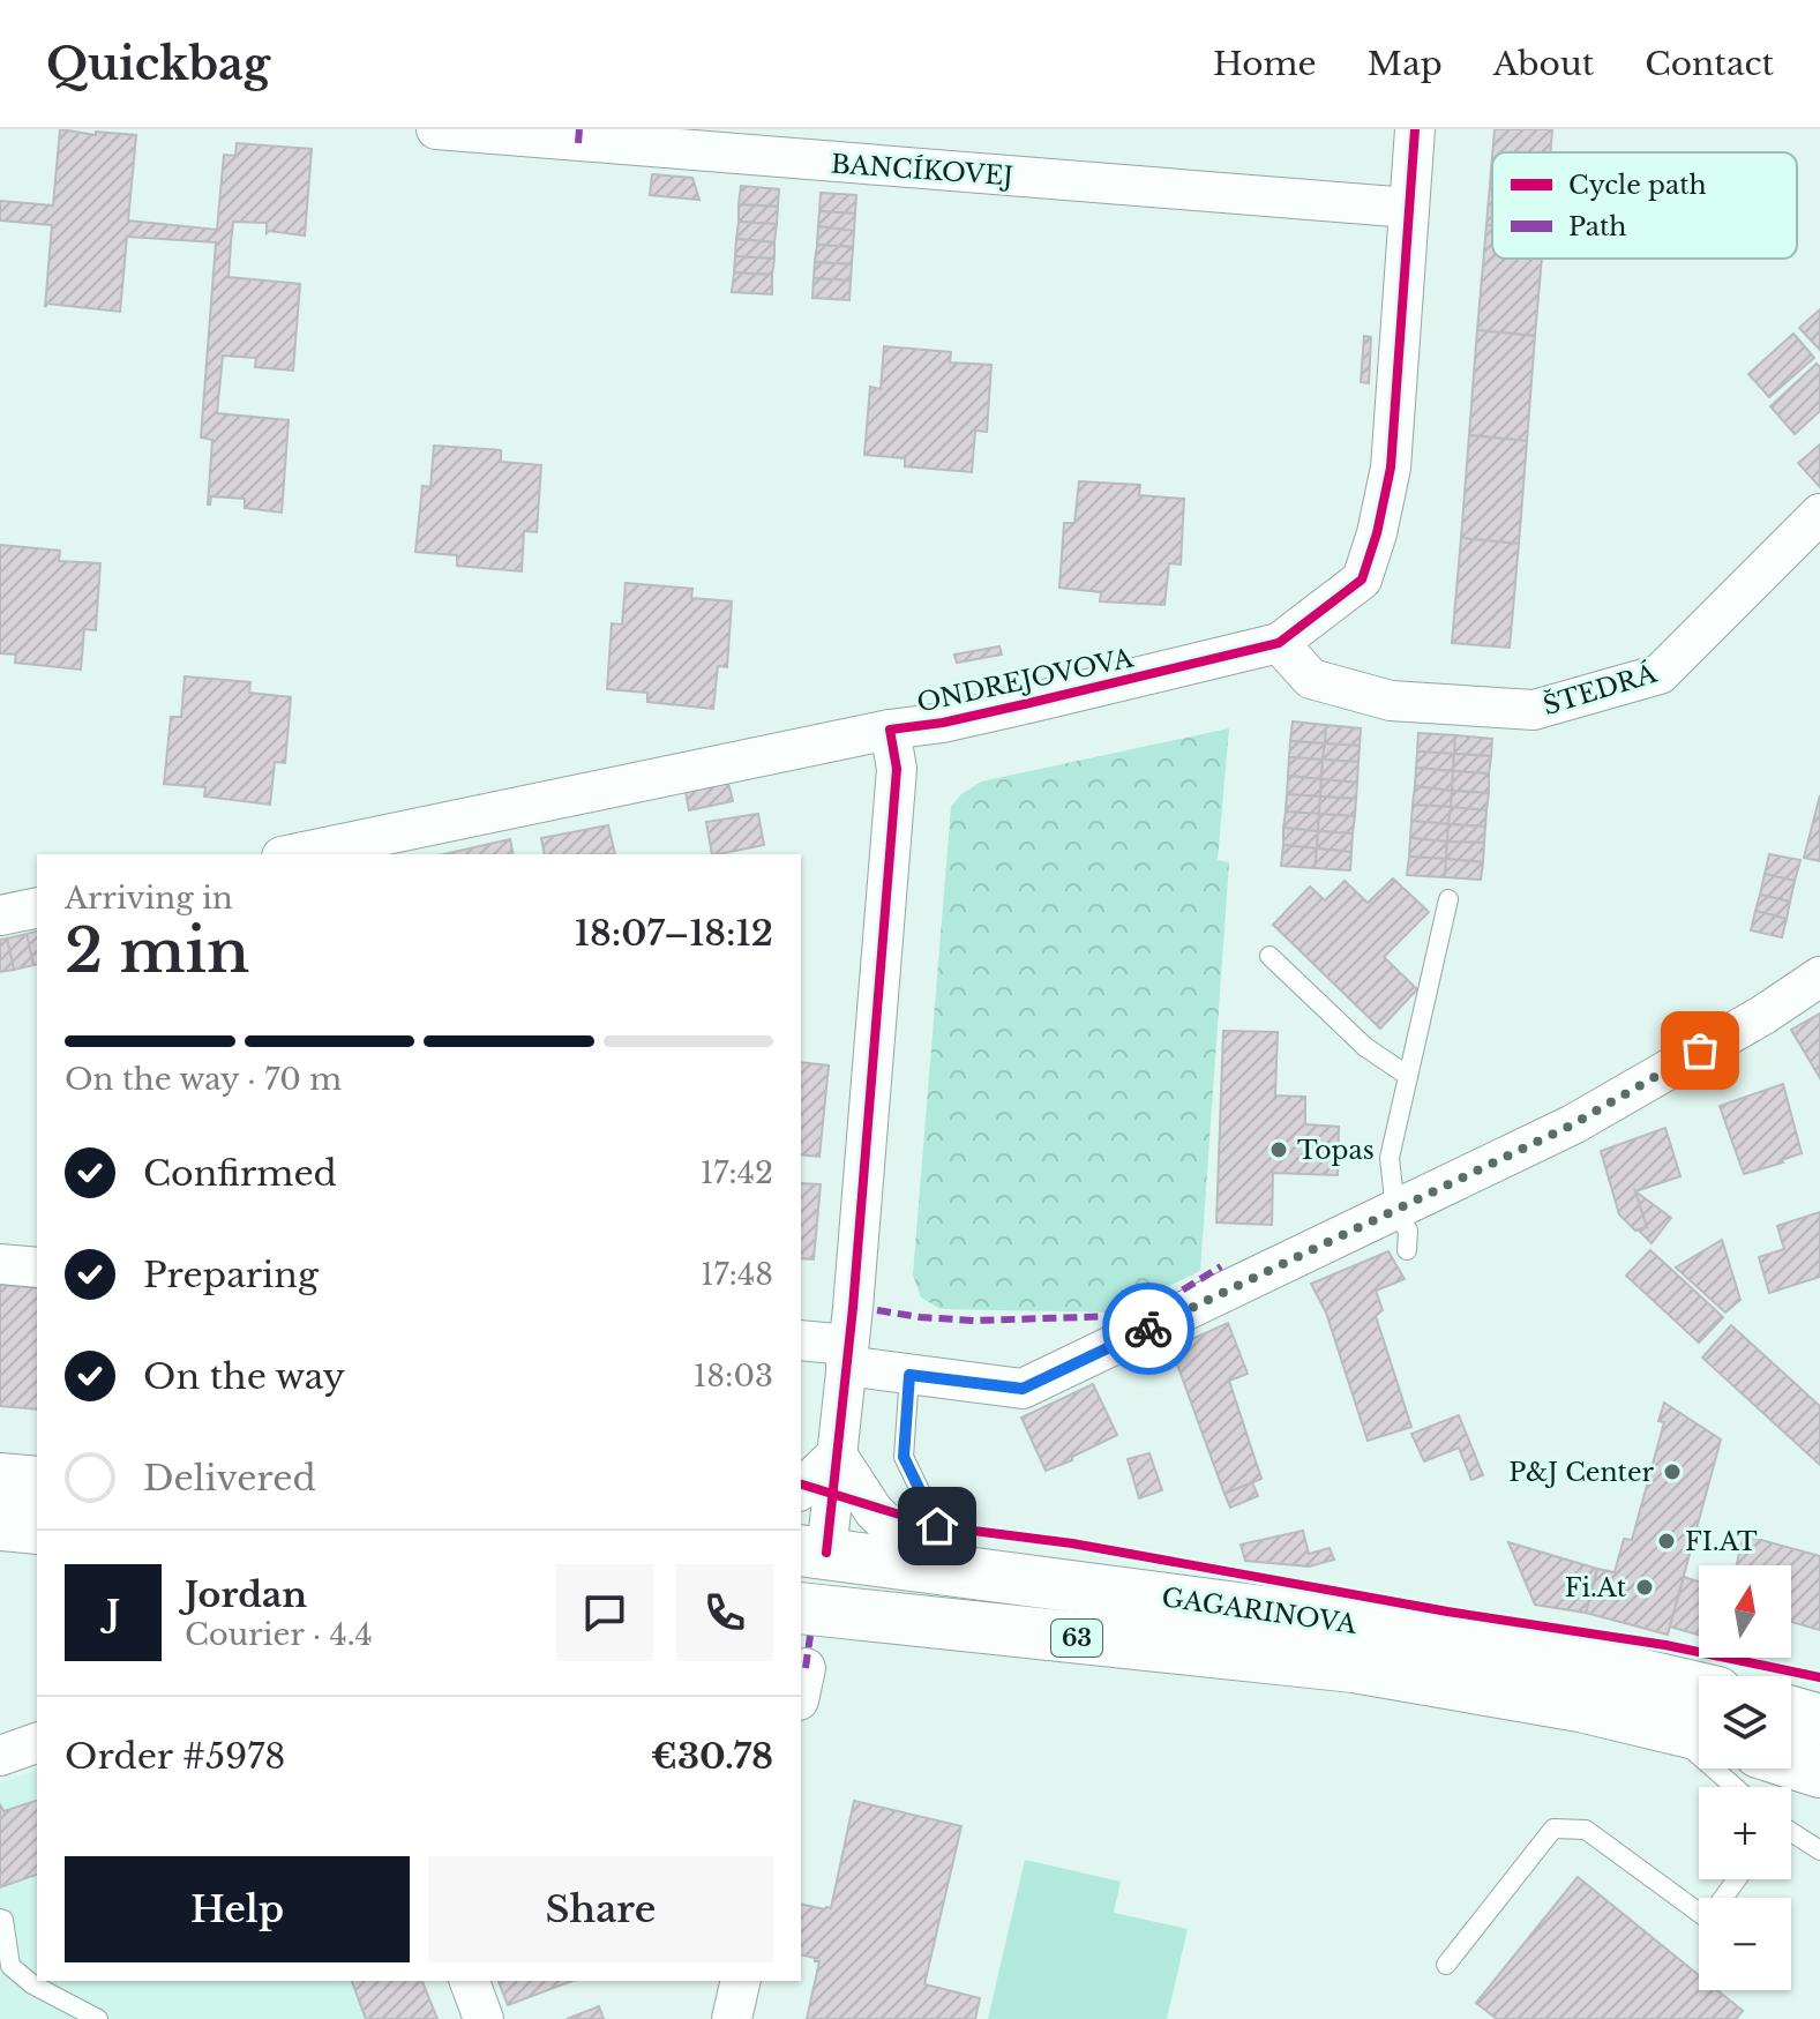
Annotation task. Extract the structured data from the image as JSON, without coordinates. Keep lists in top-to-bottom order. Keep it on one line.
{"streets":{"main road":["GAGARINOVA","63"],"street":["BANCÍKOVEJ","ONDREJOVOVA","ŠTEDRÁ"]},"crossings":[["BANCÍKOVEJ","ONDREJOVOVA"],["ONDREJOVOVA","ŠTEDRÁ"],["ONDREJOVOVA","GAGARINOVA"]],"places":["Topas","P&J Center","FI.AT","Fi.At"],"legend":["Cycle path","Path"],"north":"top","page":{"header":"Quickbag","nav":["Home","Map","About","Contact"],"heading":["2 min","Arriving in","18:07–18:12"],"panel":["Jordan","Courier · 4.4","Order #5978","€30.78"],"bar":"On the way · 70 m","list":[["Confirmed","17:42"],["Preparing","17:48"],["On the way","18:03"],"Delivered"],"round":"J","map_buttons":["+","−"],"buttons":["Help","Share"]}}
